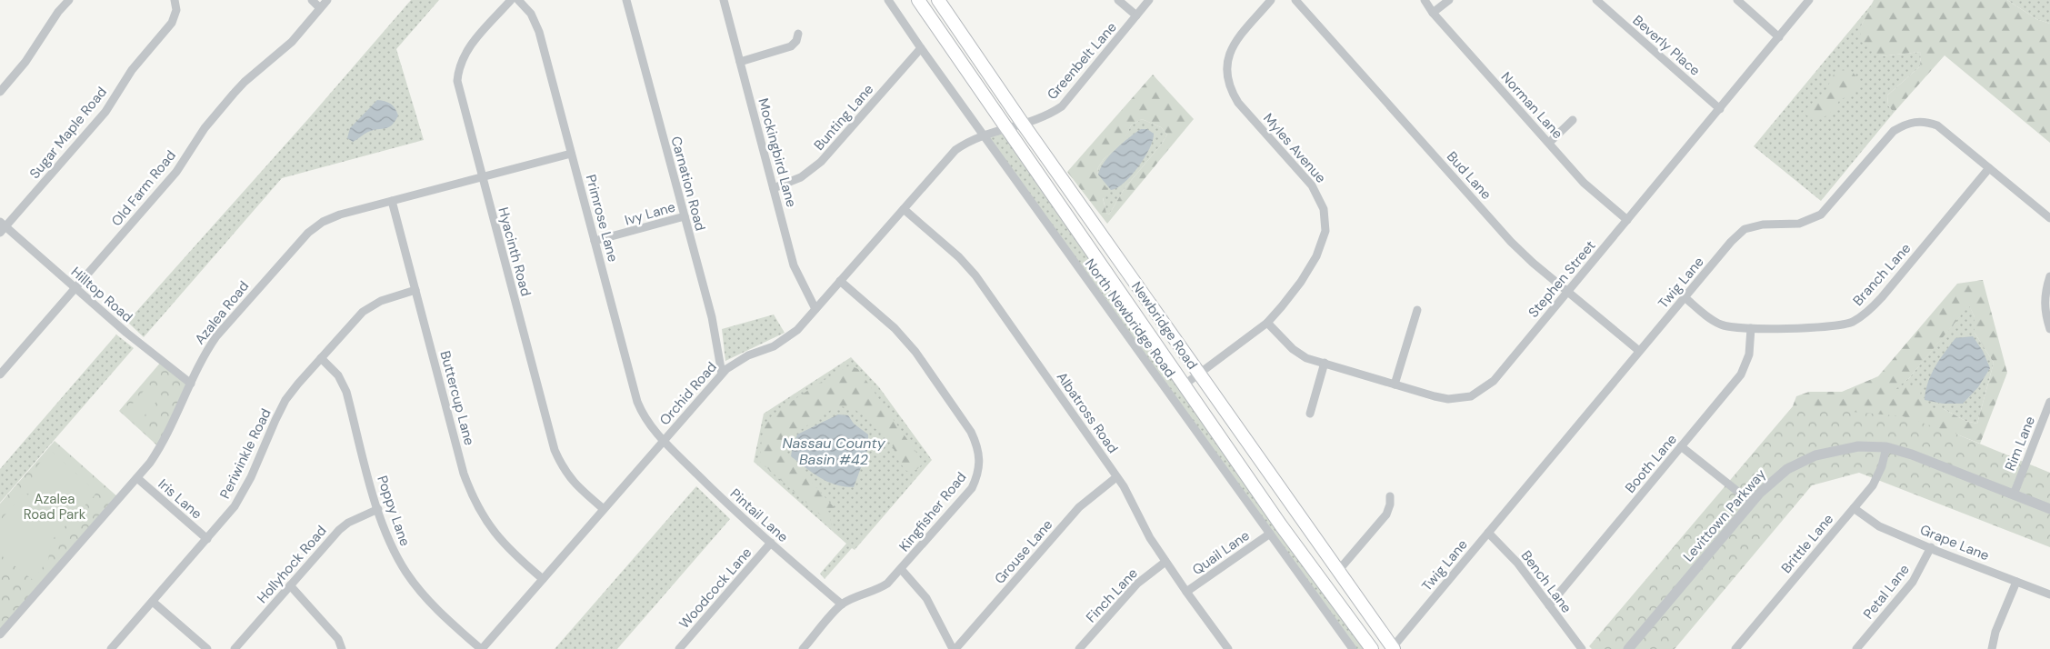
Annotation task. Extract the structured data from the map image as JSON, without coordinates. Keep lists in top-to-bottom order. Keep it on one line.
{"streets":{"main road":["Newbridge Road"],"street":["Beverly Place","Greenbelt Lane","Norman Lane","Bunting Lane","Sugar Maple Road","Myles Avenue","Mockingbird Lane","Bud Lane","Carnation Road","Old Farm Road","Ivy Lane","Primrose Lane","Hyacinth Road","Branch Lane","Stephen Street","Twig Lane","Hilltop Road","Azalea Road","North Newbridge Road","Orchid Road","Buttercup Lane","Albatross Road","Rim Lane","Periwinkle Road","Booth Lane","Iris Lane","Poppy Lane","Kingfisher Road","Pintail Lane","Levittown Parkway","Grape Lane","Brittle Lane","Grouse Lane","Quail Lane","Hollyhock Road","Bench Lane","Woodcock Lane","Petal Lane","Finch Lane"]},"crossings":[["Beverly Place","Stephen Street"],["Greenbelt Lane","Newbridge Road"],["Greenbelt Lane","Orchid Road"],["Norman Lane","Stephen Street"],["Bunting Lane","Mockingbird Lane"],["Bunting Lane","North Newbridge Road"],["Sugar Maple Road","Hilltop Road"],["Myles Avenue","Stephen Street"],["Myles Avenue","Newbridge Road"],["Mockingbird Lane","Orchid Road"],["Bud Lane","Stephen Street"],["Bud Lane","Twig Lane"],["Carnation Road","Ivy Lane"],["Carnation Road","Orchid Road"],["Old Farm Road","Hilltop Road"],["Ivy Lane","Primrose Lane"],["Primrose Lane","Azalea Road"],["Primrose Lane","Orchid Road"],["Primrose Lane","Pintail Lane"],["Hyacinth Road","Azalea Road"],["Hyacinth Road","Orchid Road"],["Branch Lane","Twig Lane"],["Branch Lane","Booth Lane"],["Twig Lane","Newbridge Road"],["Twig Lane","Bench Lane"],["Hilltop Road","Azalea Road"],["Azalea Road","Buttercup Lane"],["Azalea Road","Iris Lane"],["North Newbridge Road","Orchid Road"],["North Newbridge Road","Quail Lane"],["Newbridge Road","Orchid Road"],["Orchid Road","Buttercup Lane"],["Orchid Road","Albatross Road"],["Orchid Road","Poppy Lane"],["Orchid Road","Kingfisher Road"],["Orchid Road","Pintail Lane"],["Buttercup Lane","Periwinkle Road"],["Albatross Road","Grouse Lane"],["Albatross Road","Quail Lane"],["Albatross Road","Finch Lane"],["Rim Lane","Levittown Parkway"],["Periwinkle Road","Iris Lane"],["Periwinkle Road","Poppy Lane"],["Booth Lane","Bench Lane"],["Poppy Lane","Hollyhock Road"],["Kingfisher Road","Pintail Lane"],["Pintail Lane","Woodcock Lane"],["Levittown Parkway","Brittle Lane"],["Grape Lane","Brittle Lane"],["Grape Lane","Petal Lane"]],"water":["Nassau County Basin #42"],"parks":["Azalea Road Park"]}
